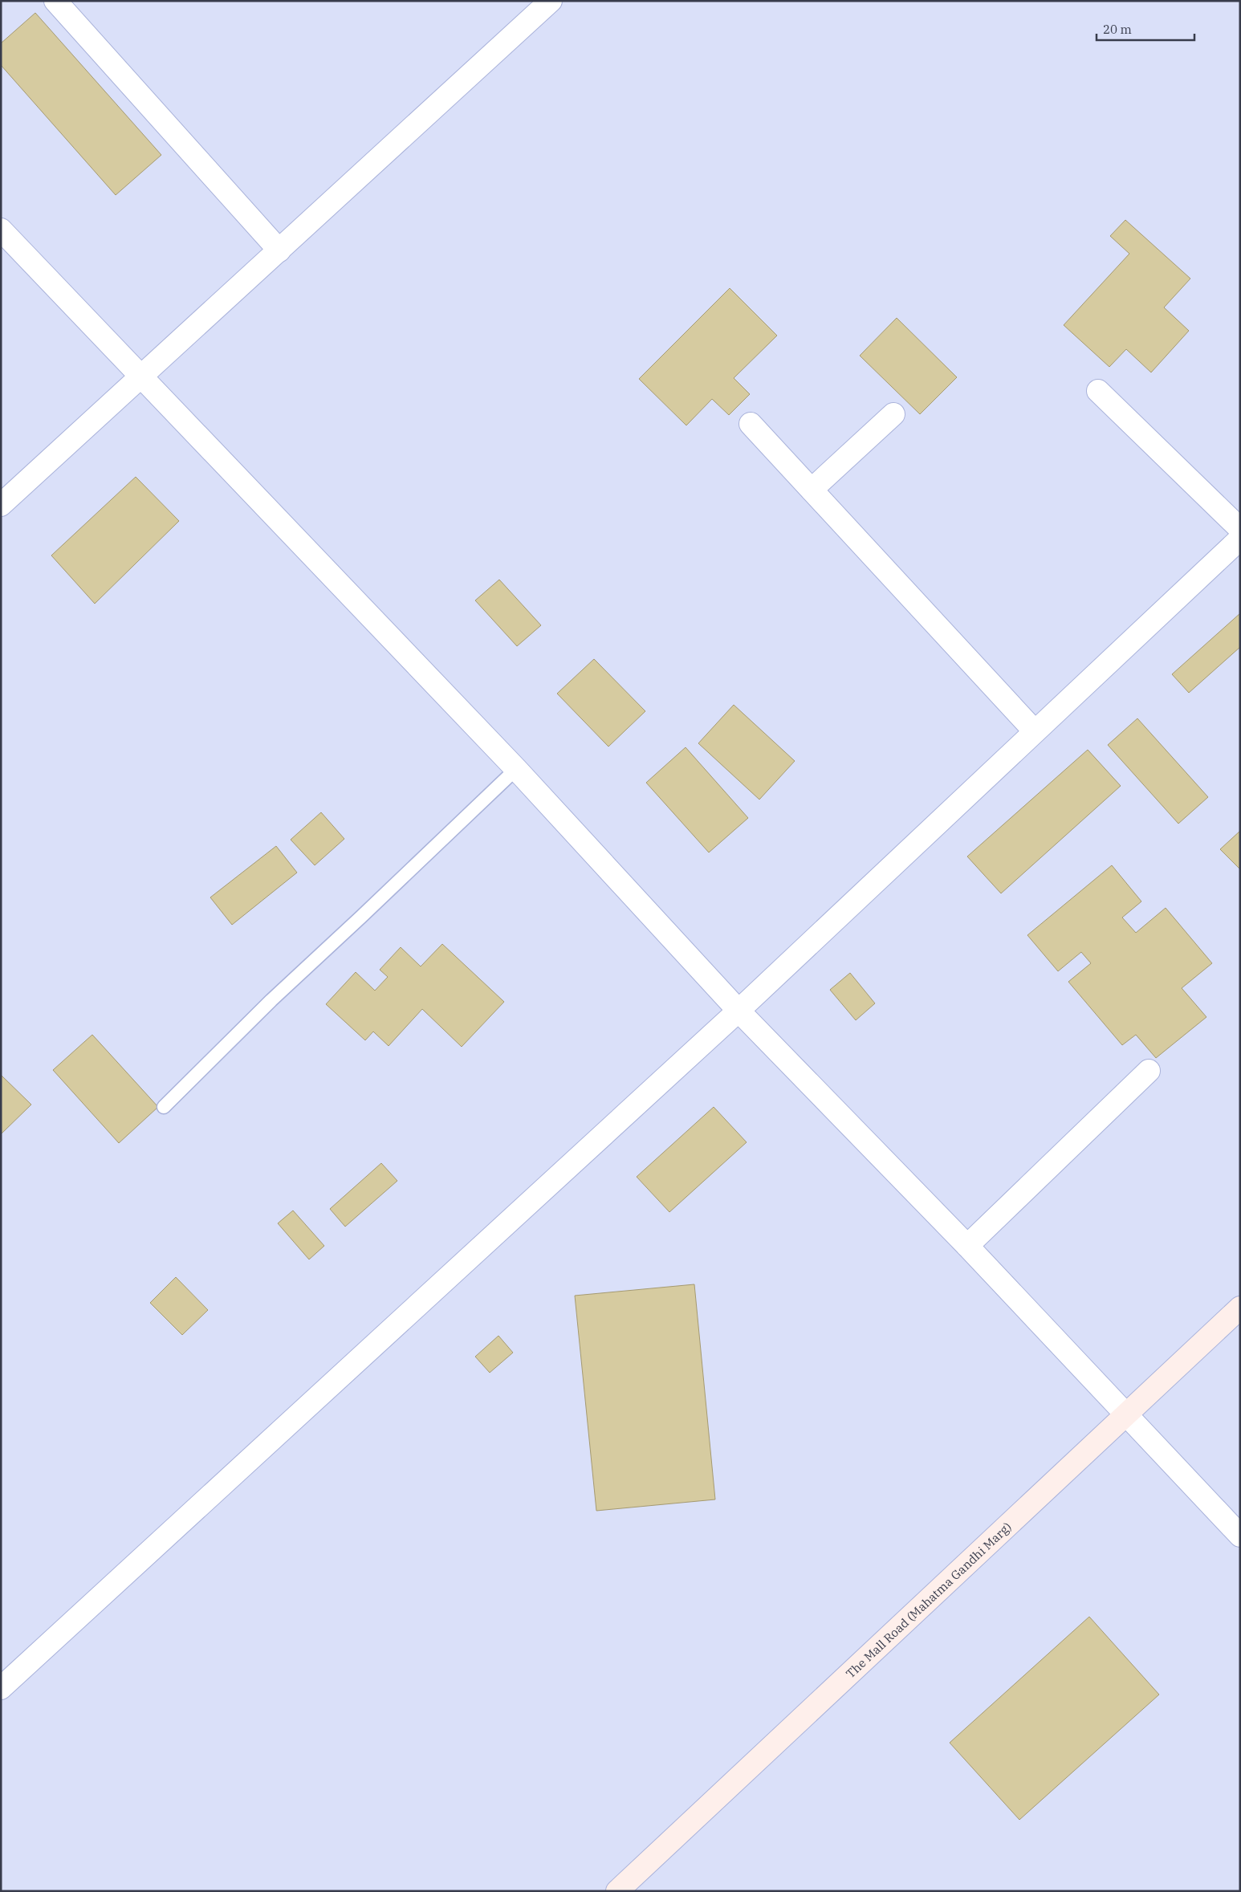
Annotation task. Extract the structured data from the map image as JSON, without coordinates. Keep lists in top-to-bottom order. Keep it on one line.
{"streets":{"street":["The Mall Road (Mahatma Gandhi Marg)"]},"scale_bar":"20 m"}
